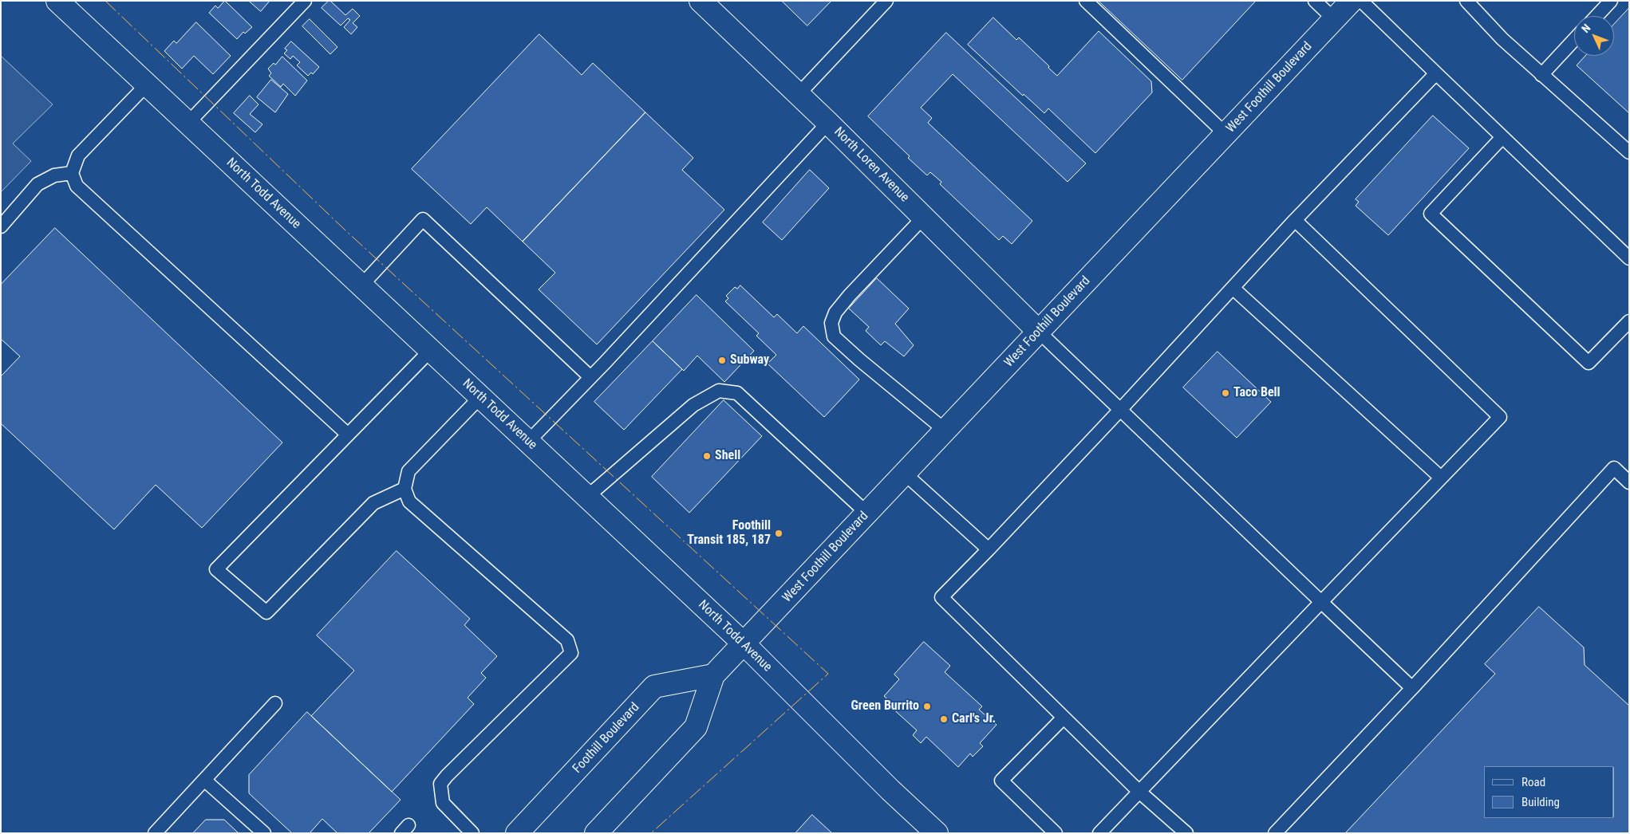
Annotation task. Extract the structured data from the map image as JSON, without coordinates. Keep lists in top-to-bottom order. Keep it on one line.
{"streets":{"street":["West Foothill Boulevard","North Loren Avenue","North Todd Avenue","Foothill Boulevard"]},"crossings":[["West Foothill Boulevard","North Loren Avenue"],["West Foothill Boulevard","North Todd Avenue"]],"places":["Subway","Taco Bell","Shell","Foothill Transit 185, 187","Green Burrito","Carl's Jr."],"legend":["Road","Building"],"north":"top left"}
